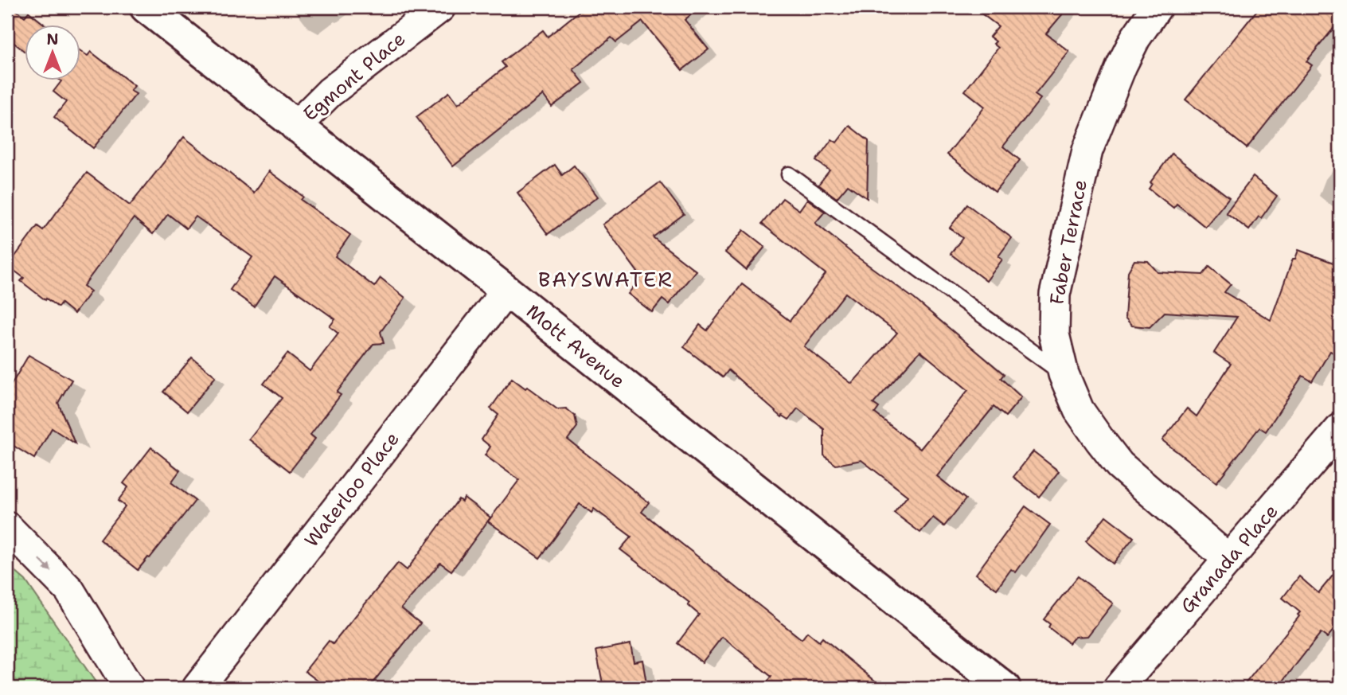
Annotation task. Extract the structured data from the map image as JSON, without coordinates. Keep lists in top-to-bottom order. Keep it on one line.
{"streets":{"street":["Egmont Place","Faber Terrace","Mott Avenue","Waterloo Place","Granada Place"]},"crossings":[["Egmont Place","Mott Avenue"],["Faber Terrace","Granada Place"],["Mott Avenue","Waterloo Place"]],"districts":["BAYSWATER"],"north":"top"}
